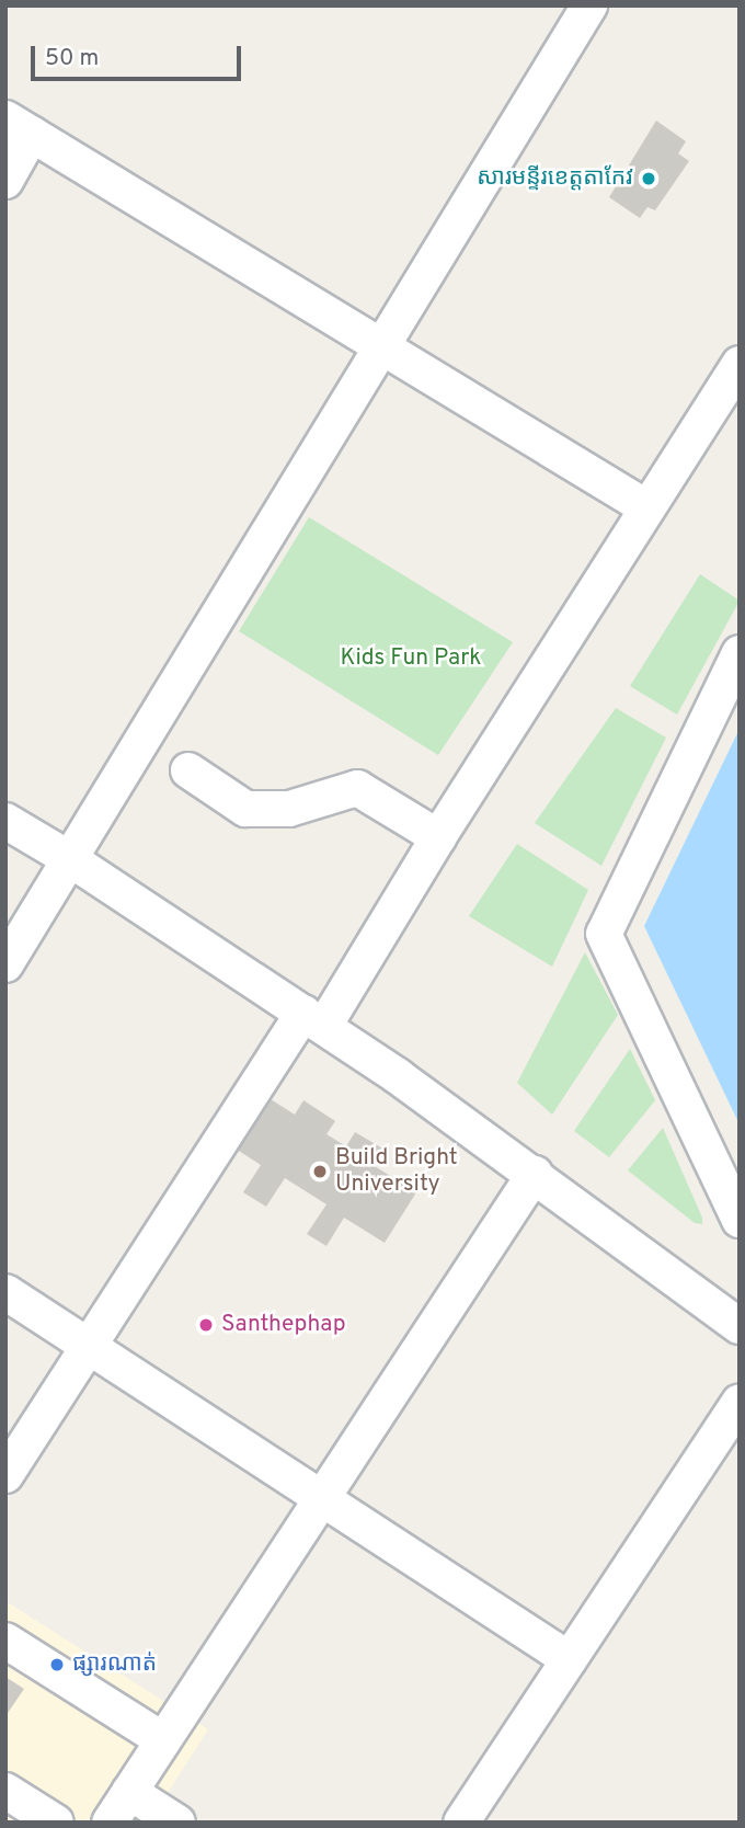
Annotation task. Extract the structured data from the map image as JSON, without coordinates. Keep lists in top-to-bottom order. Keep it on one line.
{"parks":["Kids Fun Park"],"places":["សារមន្ទីរខេត្តតាកែវ","Build Bright University","Santhephap","ផ្សារណាត់"],"scale_bar":"50 m"}
